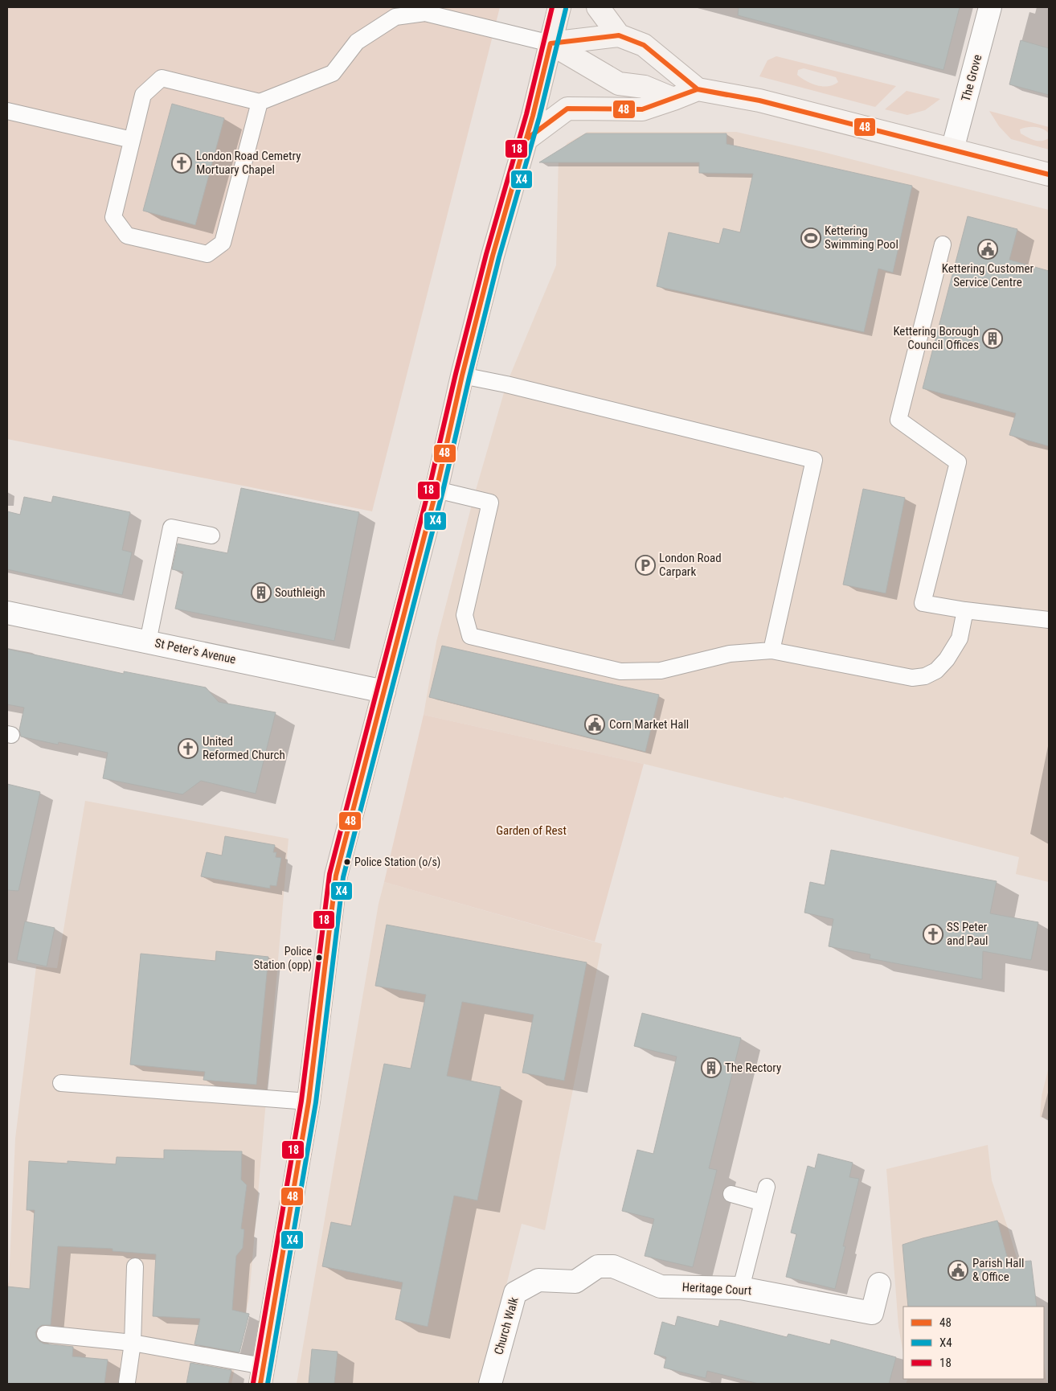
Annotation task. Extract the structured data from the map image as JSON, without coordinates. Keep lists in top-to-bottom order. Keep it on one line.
{"streets":{"street":["The Grove","St Peter's Avenue","Heritage Court","Church Walk"]},"crossings":[["Heritage Court","Church Walk"]],"parks":["Garden of Rest"],"places":{"church":["London Road Cemetry Mortuary Chapel","United Reformed Church","SS Peter and Paul"],"sports":["Kettering Swimming Pool"],"public building":["Kettering Customer Service Centre","Corn Market Hall","Parish Hall & Office"],"building":["Kettering Borough Council Offices","Southleigh","The Rectory"],"parking":["London Road Carpark"],"other":["Police Station (o/s)","Police Station (opp)"]},"lines":["transit line 18","transit line X4","transit line 48"],"legend":["48","X4","18"]}
